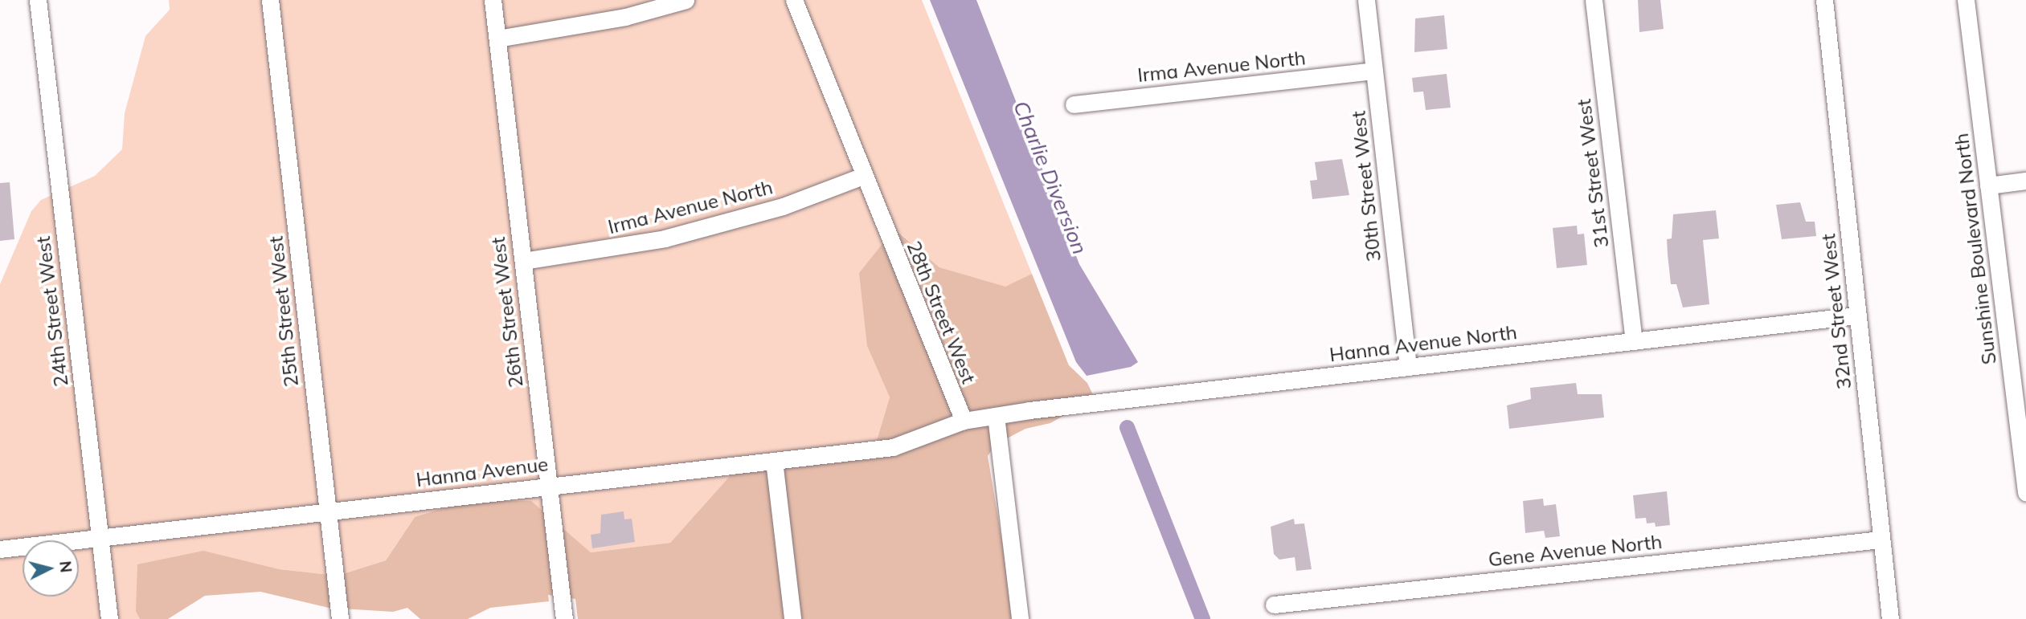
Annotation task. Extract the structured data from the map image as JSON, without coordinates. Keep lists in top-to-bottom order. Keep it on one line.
{"streets":{"street":["Irma Avenue North","31st Street West","30th Street West","Sunshine Boulevard North","24th Street West","25th Street West","32nd Street West","26th Street West","28th Street West","Hanna Avenue North","Hanna Avenue","Gene Avenue North"]},"crossings":[["Irma Avenue North","30th Street West"],["Irma Avenue North","26th Street West"],["Irma Avenue North","28th Street West"],["31st Street West","Hanna Avenue North"],["30th Street West","Hanna Avenue North"],["24th Street West","Hanna Avenue"],["25th Street West","Hanna Avenue"],["32nd Street West","Hanna Avenue North"],["32nd Street West","Gene Avenue North"],["26th Street West","Hanna Avenue"],["28th Street West","Hanna Avenue"]],"water":["Charlie Diversion"],"north":"right"}
